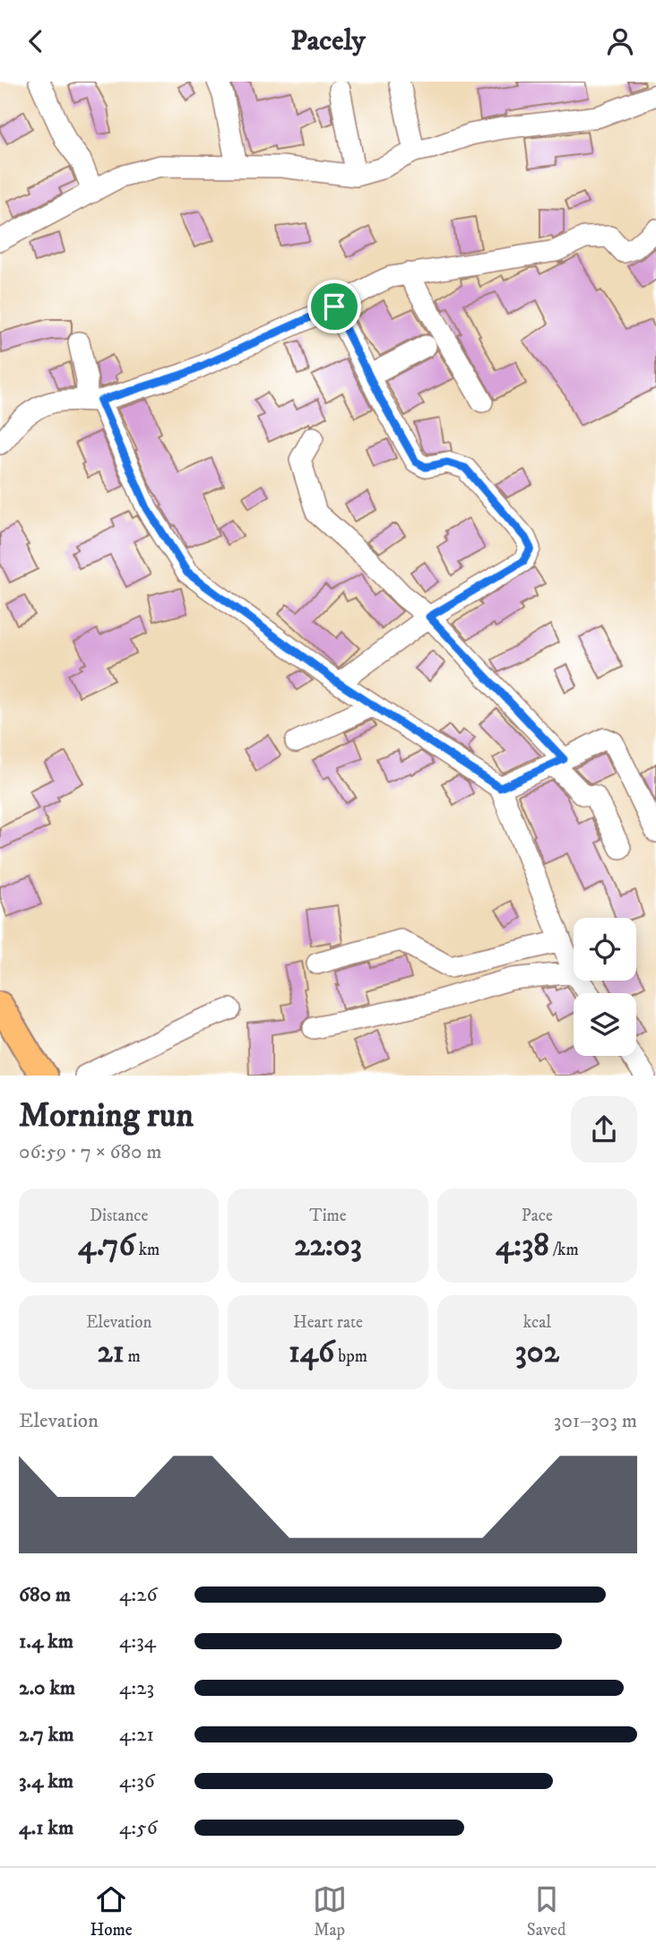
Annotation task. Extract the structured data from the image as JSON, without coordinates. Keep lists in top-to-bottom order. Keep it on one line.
{"page":{"header":"Pacely","heading":["Morning run","06:59 · 7 × 680 m"],"stats":[["Distance","4.76 km"],["Time","22:03"],["Pace","4:38 /km"],["Elevation","21 m"],["Heart rate","146 bpm"],["kcal","302"]],"chart":["Elevation","301–303 m"],"list":[{"name":"680 m","note":"4:26"},{"name":"1.4 km","note":"4:34"},{"name":"2.0 km","note":"4:23"},{"name":"2.7 km","note":"4:21"},{"name":"3.4 km","note":"4:36"},{"name":"4.1 km","note":"4:56"}],"tabs":["Home","Map","Saved"]}}
